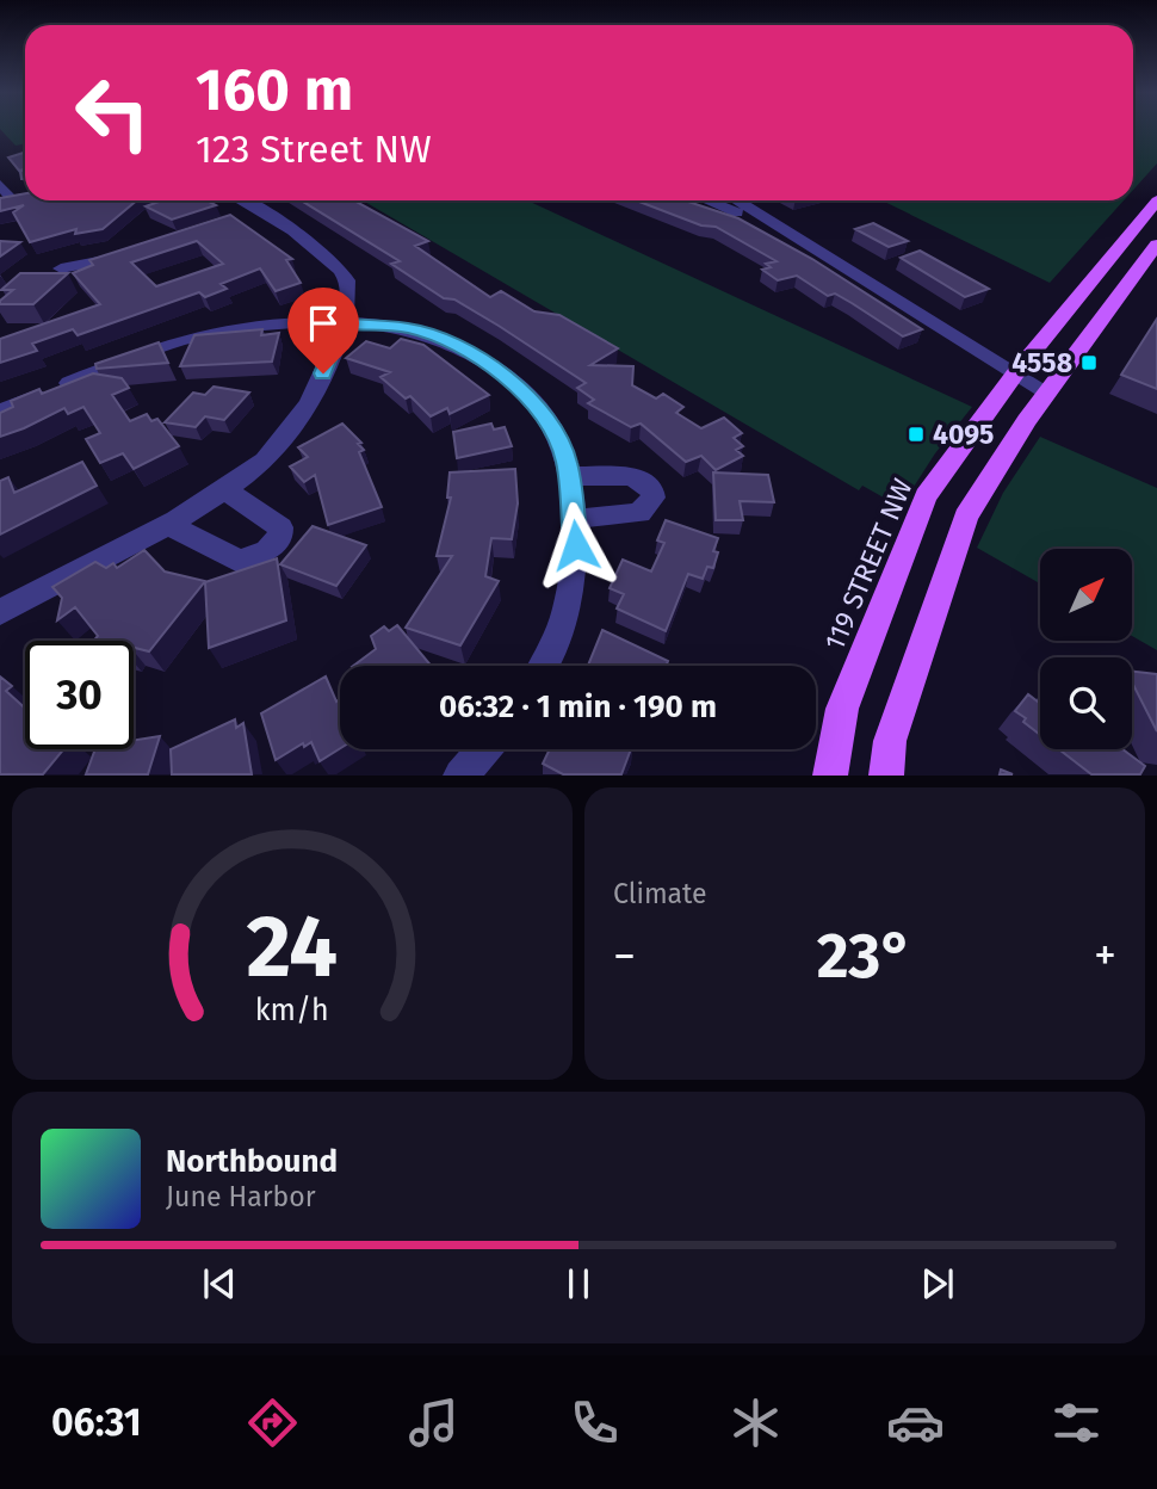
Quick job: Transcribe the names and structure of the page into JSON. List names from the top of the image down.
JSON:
{
  "streets": {
    "main road": ["119 STREET NW"]
  },
  "places": {
    "transit": ["4558", "4095"]
  },
  "north": "top right",
  "page": {
    "turn": ["160 m", "123 Street NW"],
    "limit": "30",
    "trip": "06:32 · 1 min · 190 m",
    "tile": "Climate",
    "heat": ["−", "23°", "+"],
    "song": ["Northbound", "June Harbor"],
    "tabs": "06:31",
    "gauge": ["24", "km/h"]
  }
}
